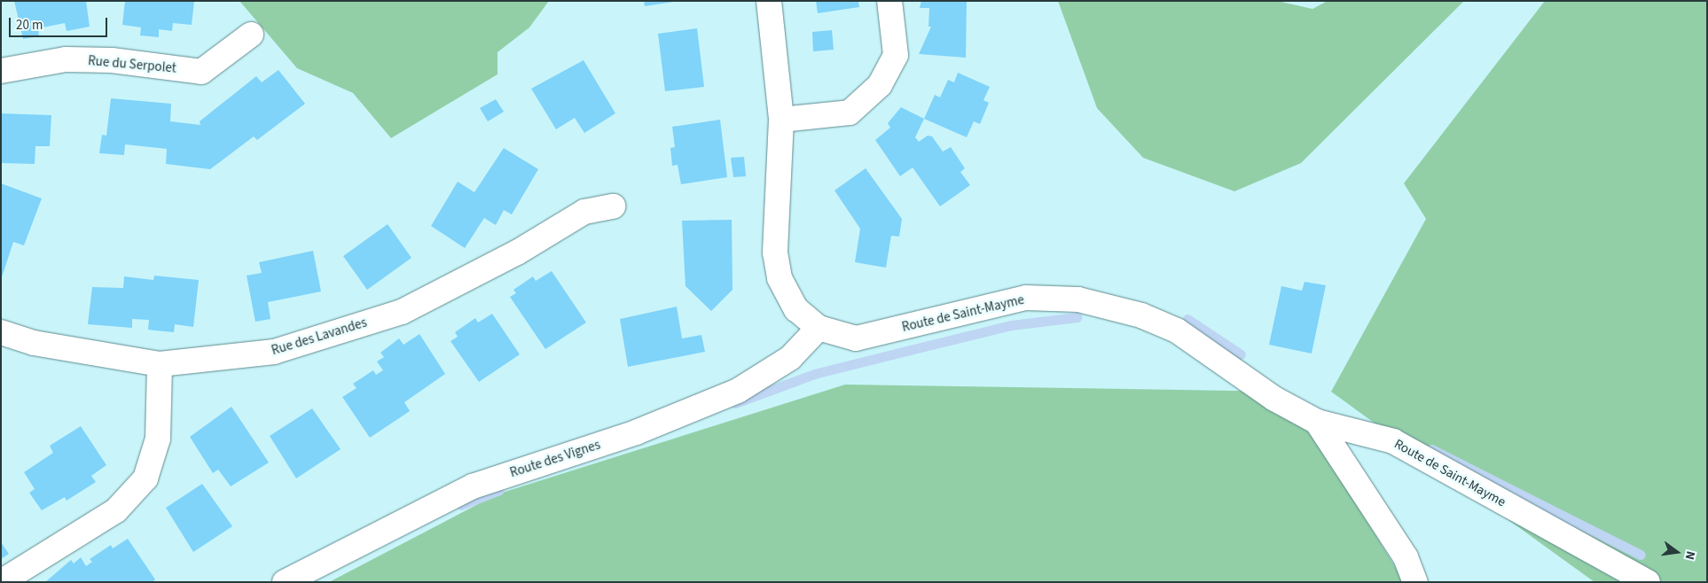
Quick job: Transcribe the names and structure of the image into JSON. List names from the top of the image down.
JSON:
{
  "streets": {
    "street": [
      "Rue du Serpolet",
      "Route de Saint-Mayme",
      "Rue des Lavandes",
      "Route des Vignes"
    ]
  },
  "crossings": [
    ["Route de Saint-Mayme", "Route des Vignes"]
  ],
  "scale_bar": "20 m",
  "north": "right"
}
